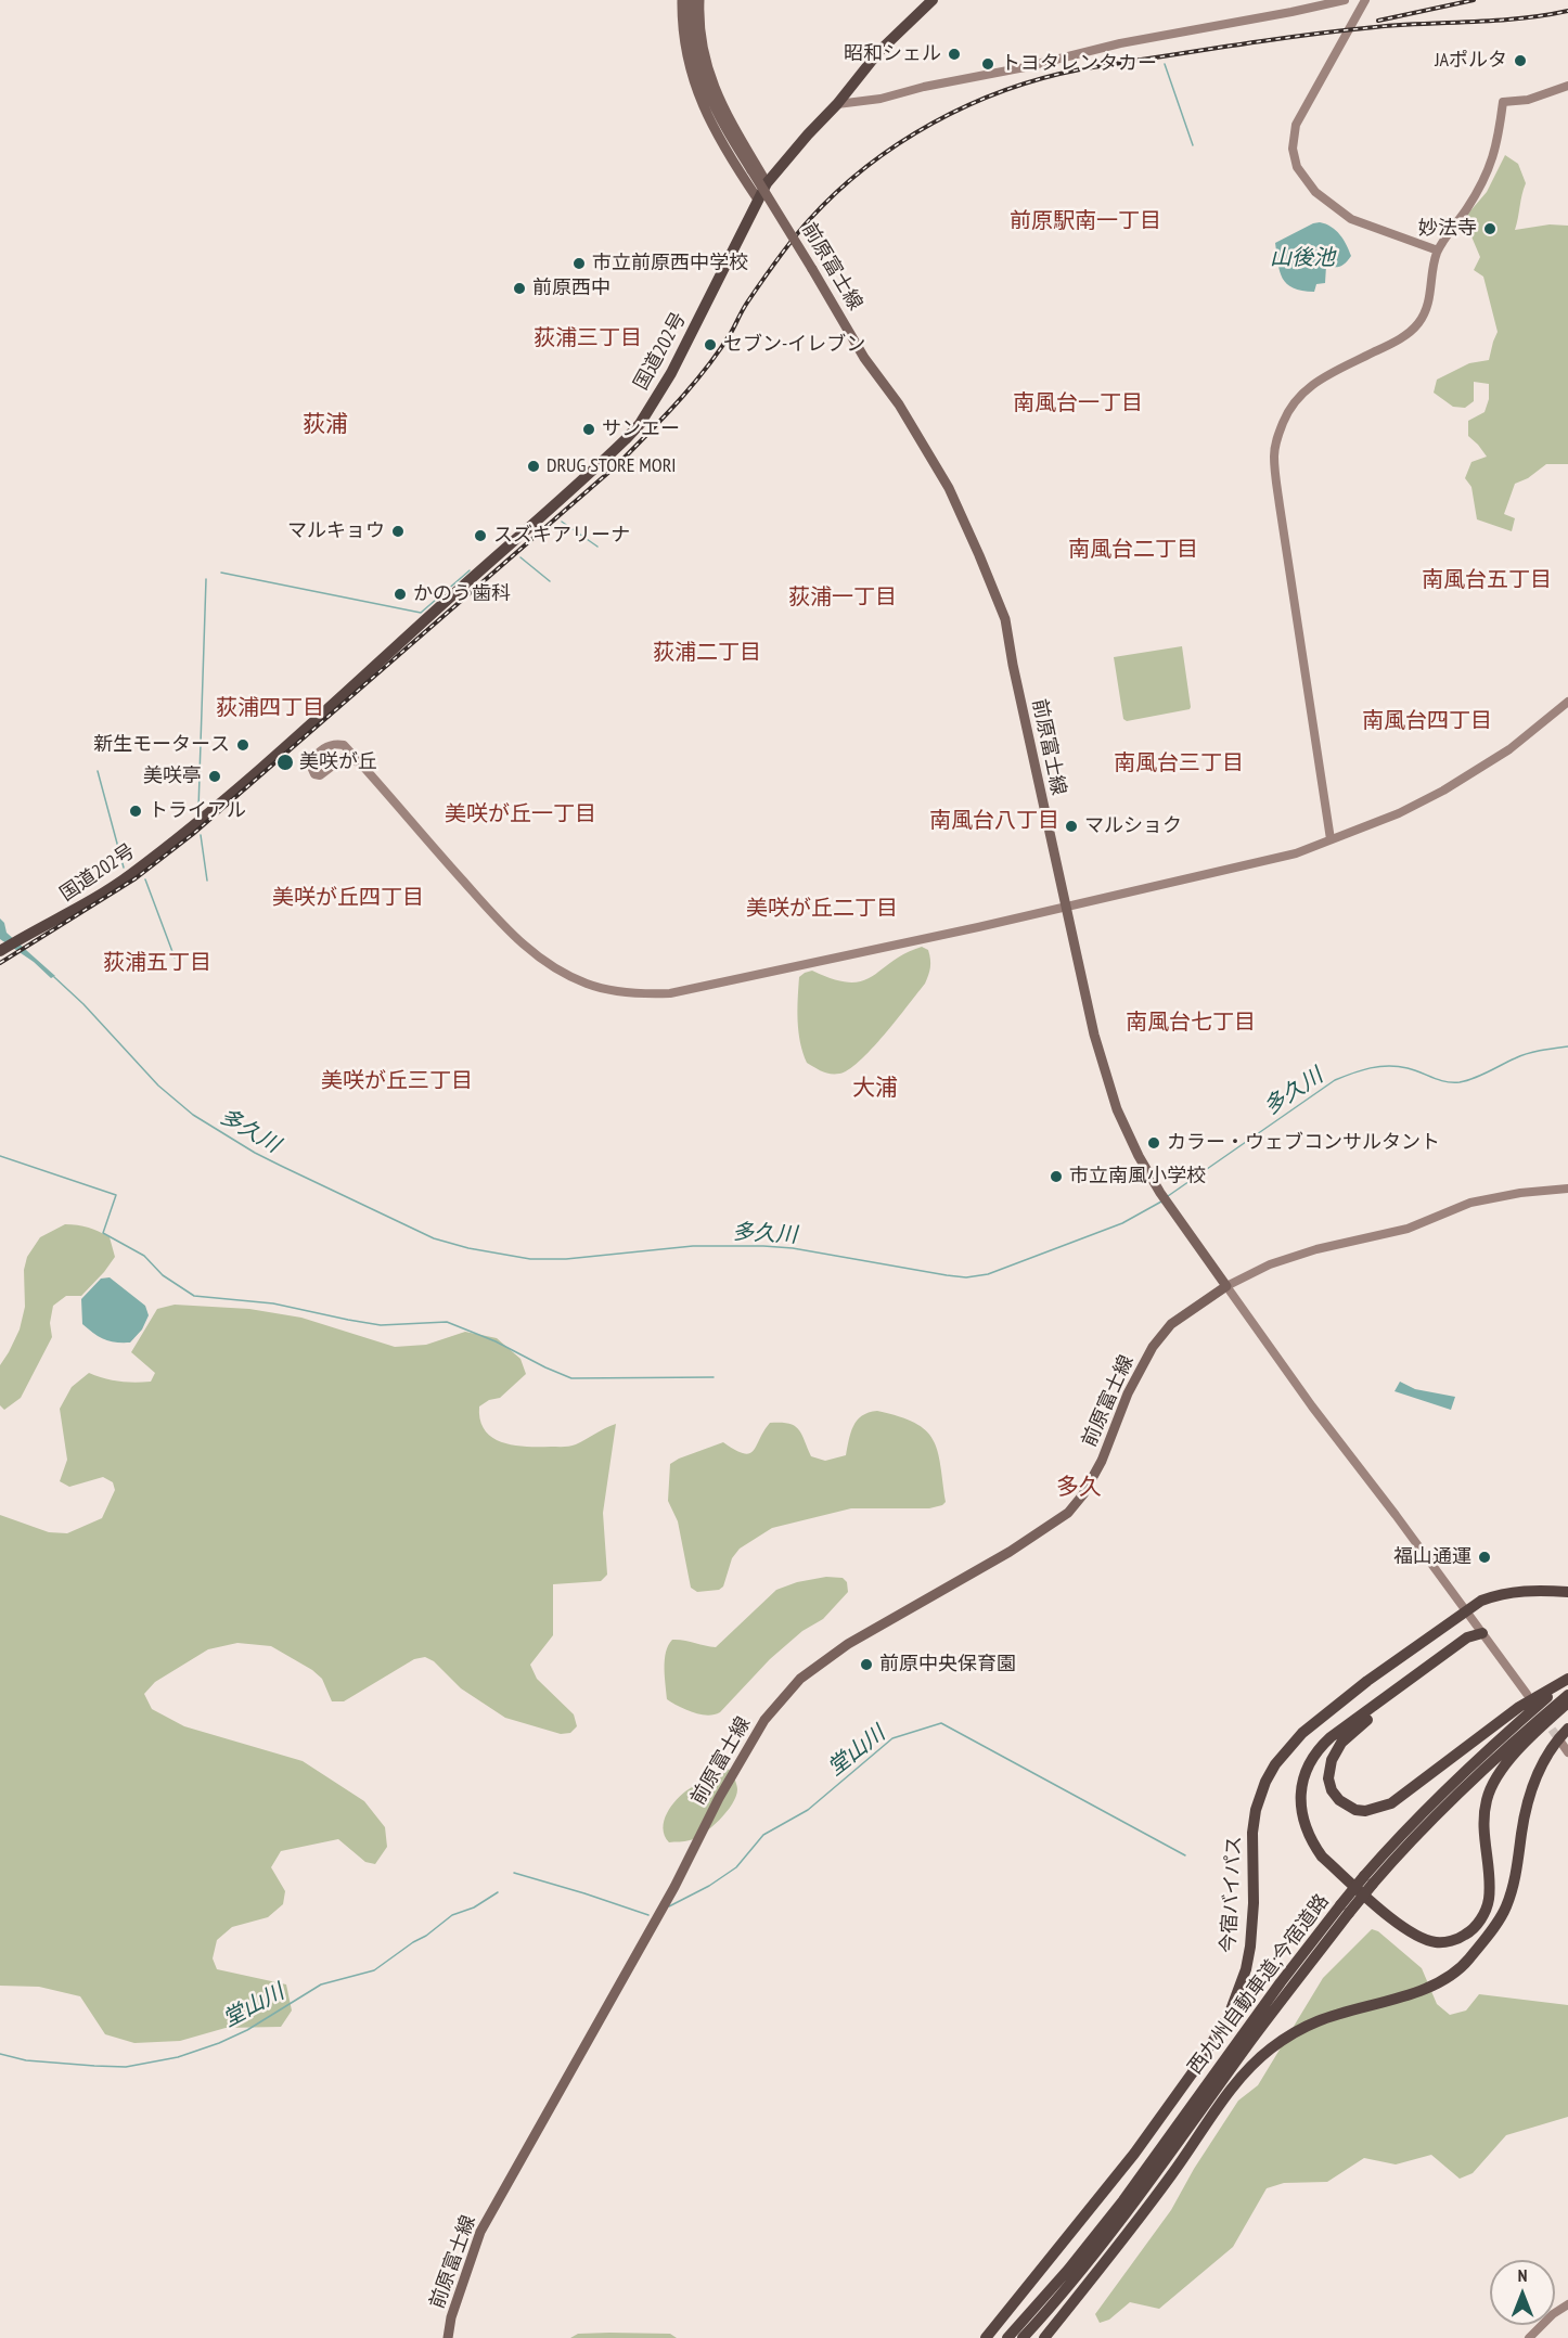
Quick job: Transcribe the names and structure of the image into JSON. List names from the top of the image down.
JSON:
{
  "streets": {
    "highway": ["国道202号", "今宿バイパス", "西九州自動車道;今宿道路"],
    "main road": ["前原富士線"]
  },
  "districts": [
    "前原駅南一丁目",
    "荻浦三丁目",
    "南風台一丁目",
    "荻浦",
    "南風台二丁目",
    "南風台五丁目",
    "荻浦一丁目",
    "荻浦二丁目",
    "荻浦四丁目",
    "南風台四丁目",
    "南風台三丁目",
    "美咲が丘一丁目",
    "南風台八丁目",
    "美咲が丘四丁目",
    "美咲が丘二丁目",
    "荻浦五丁目",
    "南風台七丁目",
    "美咲が丘三丁目",
    "大浦",
    "多久"
  ],
  "water": ["山後池", "多久川", "堂山川"],
  "places": [
    "昭和シェル",
    "JAポルタ",
    "トヨタレンタカー",
    "妙法寺",
    "市立前原西中学校",
    "前原西中",
    "セブン-イレブン",
    "サンエー",
    "DRUG STORE MORI",
    "マルキョウ",
    "スズキアリーナ",
    "かのう歯科",
    "新生モータース",
    "美咲が丘",
    "美咲亭",
    "トライアル",
    "マルショク",
    "カラー・ウェブコンサルタント",
    "市立南風小学校",
    "福山通運",
    "前原中央保育園"
  ],
  "north": "top"
}
